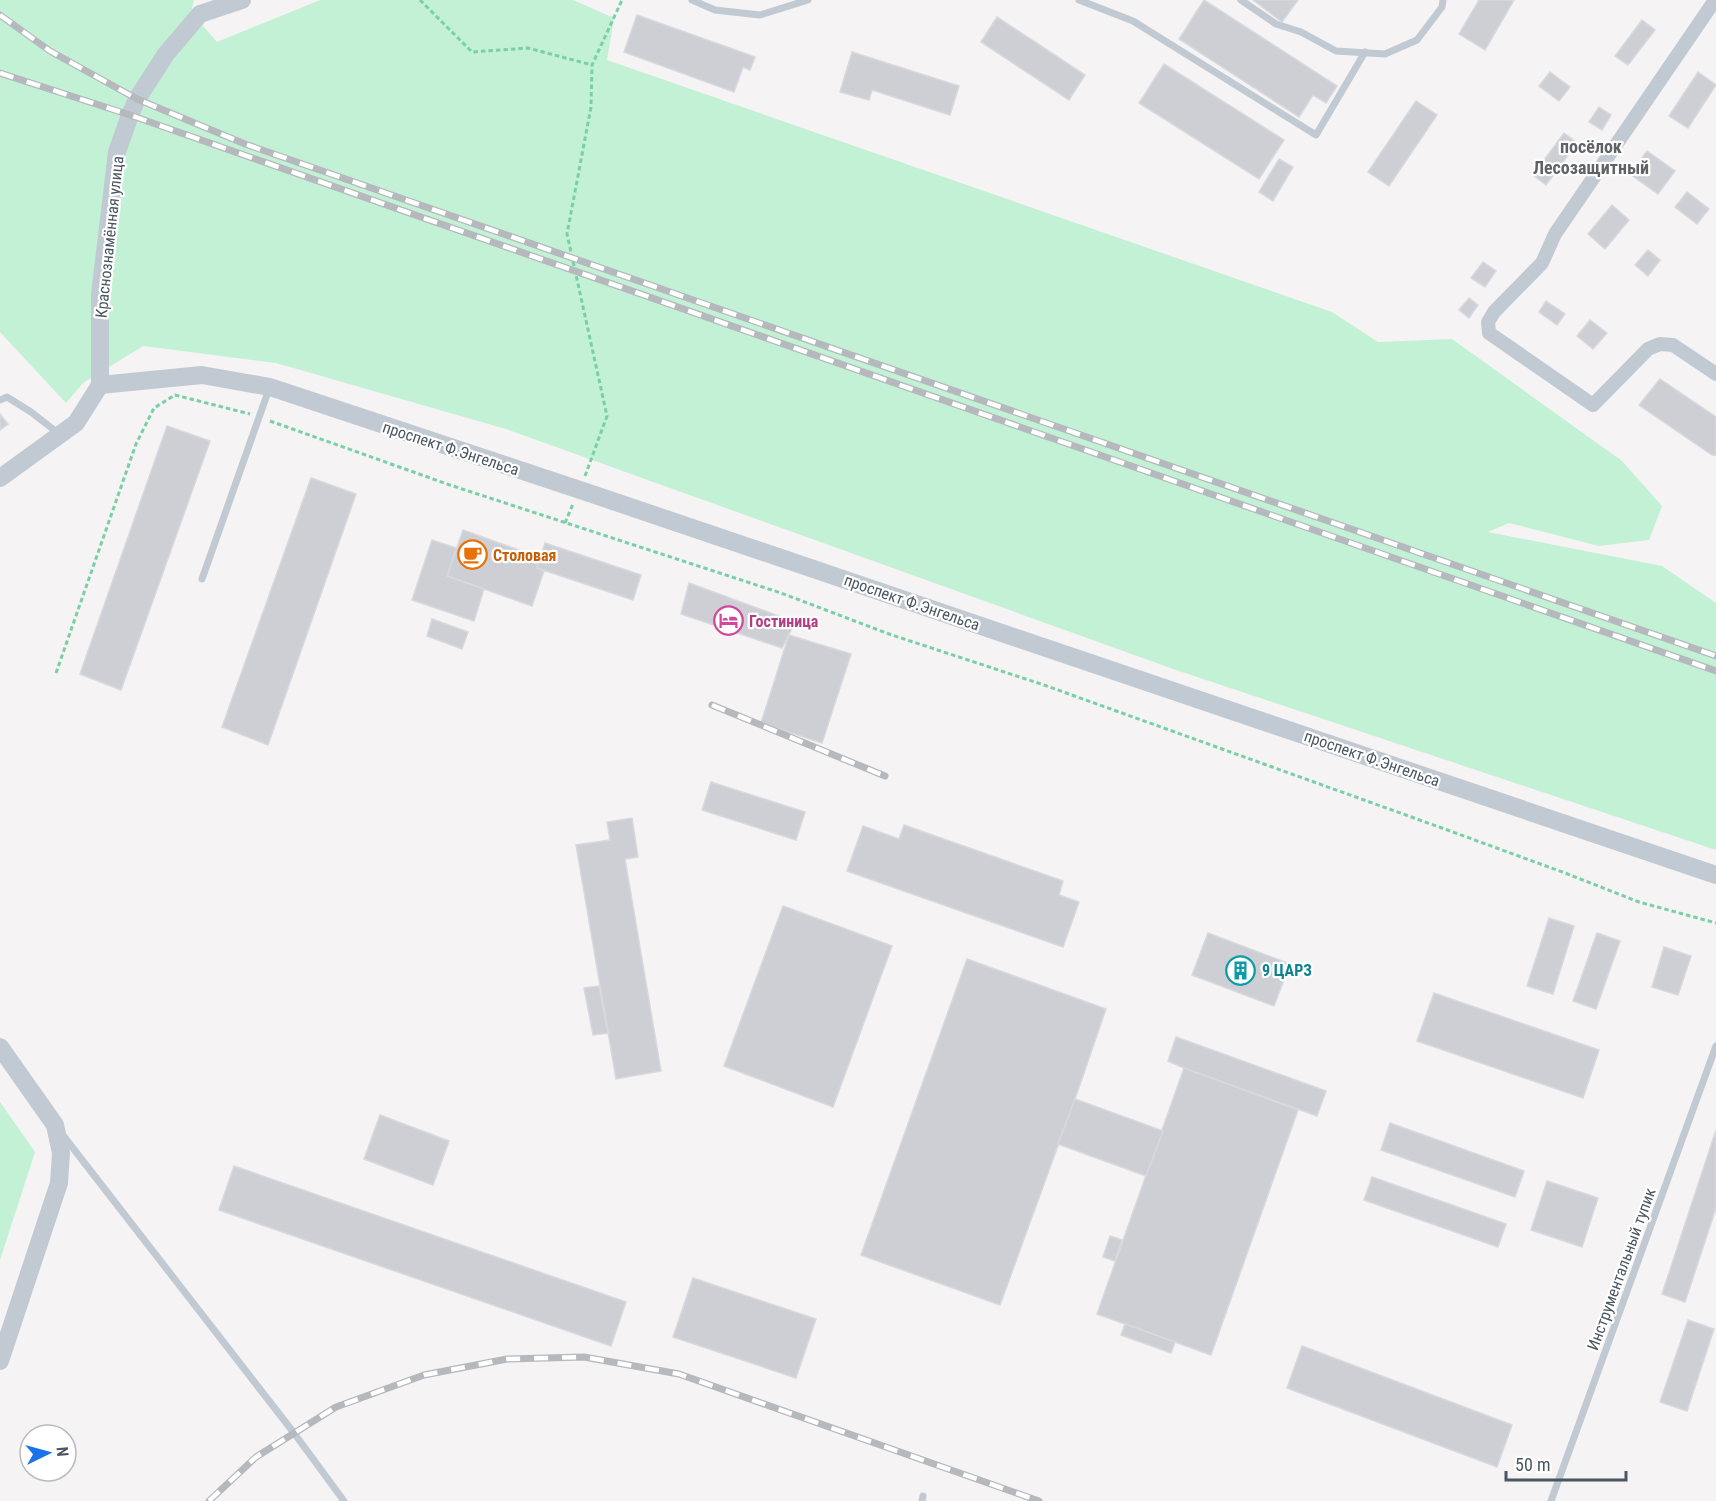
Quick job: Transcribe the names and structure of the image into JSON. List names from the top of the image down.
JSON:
{
  "streets": {
    "street": ["Краснознамённая улица", "проспект Ф.Энгельса"],
    "lane": ["Инструментальный тупик"]
  },
  "crossings": [
    ["Краснознамённая улица", "проспект Ф.Энгельса"]
  ],
  "districts": ["посёлок Лесозащитный"],
  "places": {
    "cafe": ["Столовая"],
    "hotel": ["Гостиница"],
    "building": ["9 ЦАРЗ"]
  },
  "scale_bar": "50 m",
  "north": "right"
}
